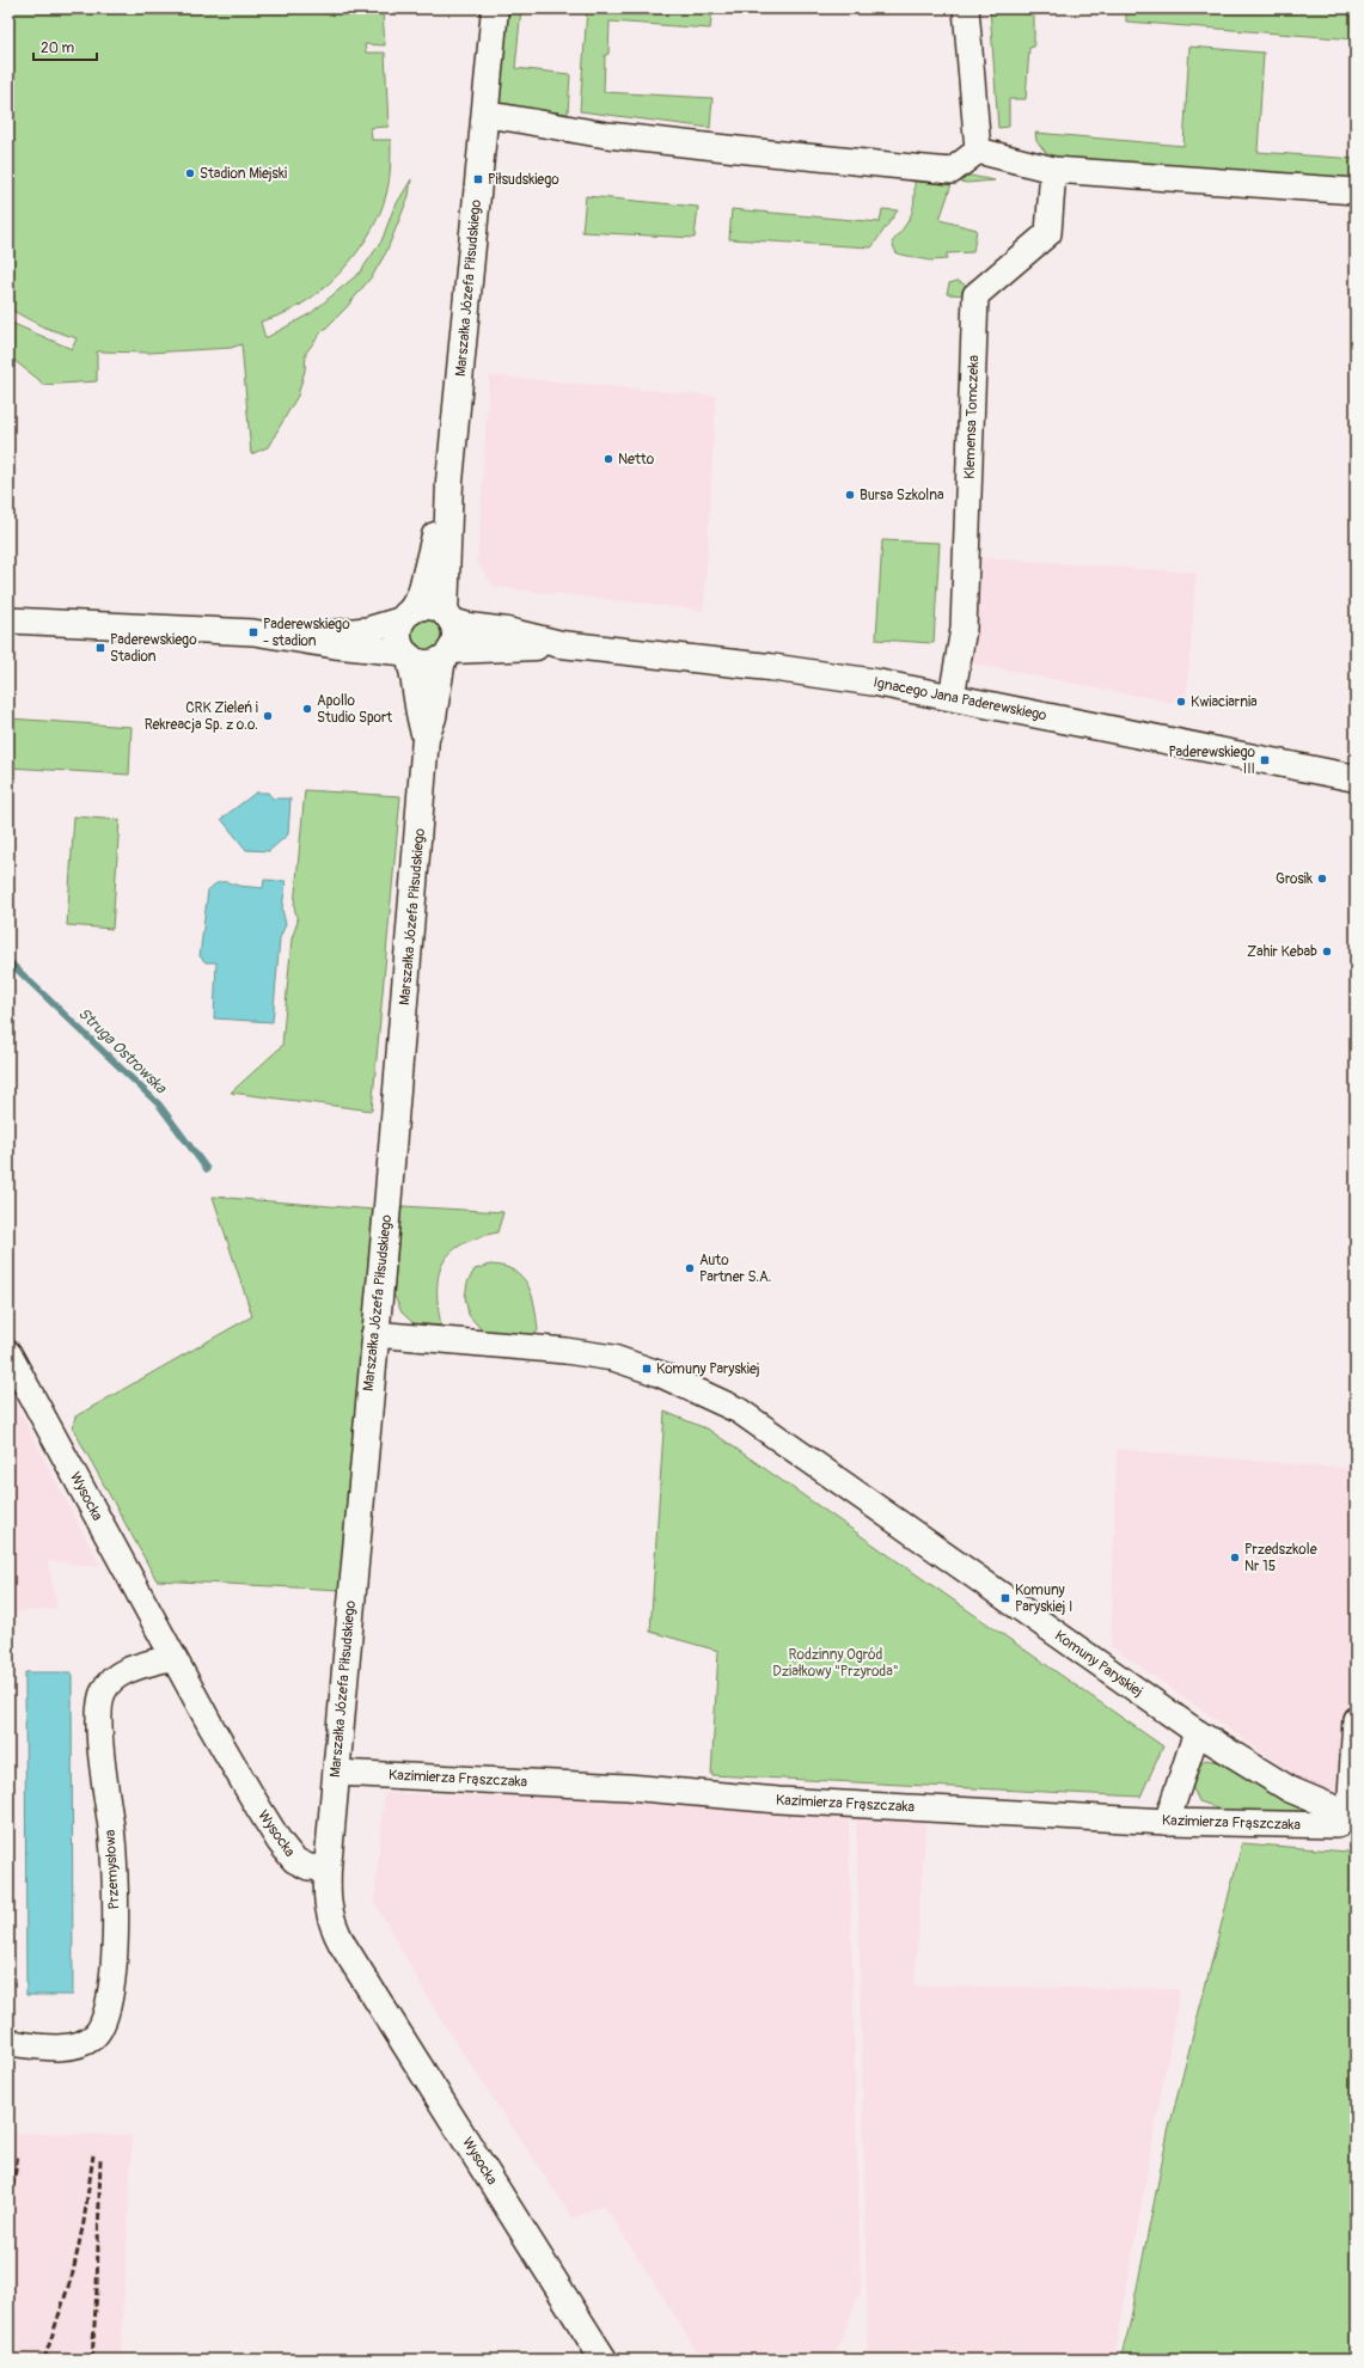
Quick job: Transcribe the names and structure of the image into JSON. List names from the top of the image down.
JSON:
{
  "streets": {
    "street": [
      "Marszałka Józefa Piłsudskiego",
      "Klemensa Tomczeka",
      "Ignacego Jana Paderewskiego",
      "Wysocka",
      "Komuny Paryskiej",
      "Kazimierza Frąszczaka",
      "Przemysłowa"
    ]
  },
  "crossings": [
    ["Marszałka Józefa Piłsudskiego", "Wysocka"],
    ["Marszałka Józefa Piłsudskiego", "Komuny Paryskiej"],
    ["Marszałka Józefa Piłsudskiego", "Kazimierza Frąszczaka"],
    ["Klemensa Tomczeka", "Ignacego Jana Paderewskiego"],
    ["Wysocka", "Przemysłowa"],
    ["Komuny Paryskiej", "Kazimierza Frąszczaka"]
  ],
  "water": ["Struga Ostrowska"],
  "parks": ["Rodzinny Ogród Działkowy \"Przyroda\""],
  "places": {
    "other": [
      "Stadion Miejski",
      "Netto",
      "Bursa Szkolna",
      "Kwiaciarnia",
      "Apollo Studio Sport",
      "CRK Zieleń i Rekreacja Sp. z o.o.",
      "Grosik",
      "Zahir Kebab",
      "Auto Partner S.A.",
      "Przedszkole Nr 15"
    ],
    "transit": [
      "Piłsudskiego",
      "Paderewskiego - stadion",
      "Paderewskiego Stadion",
      "Paderewskiego III",
      "Komuny Paryskiej",
      "Komuny Paryskiej I"
    ]
  },
  "scale_bar": "20 m"
}
